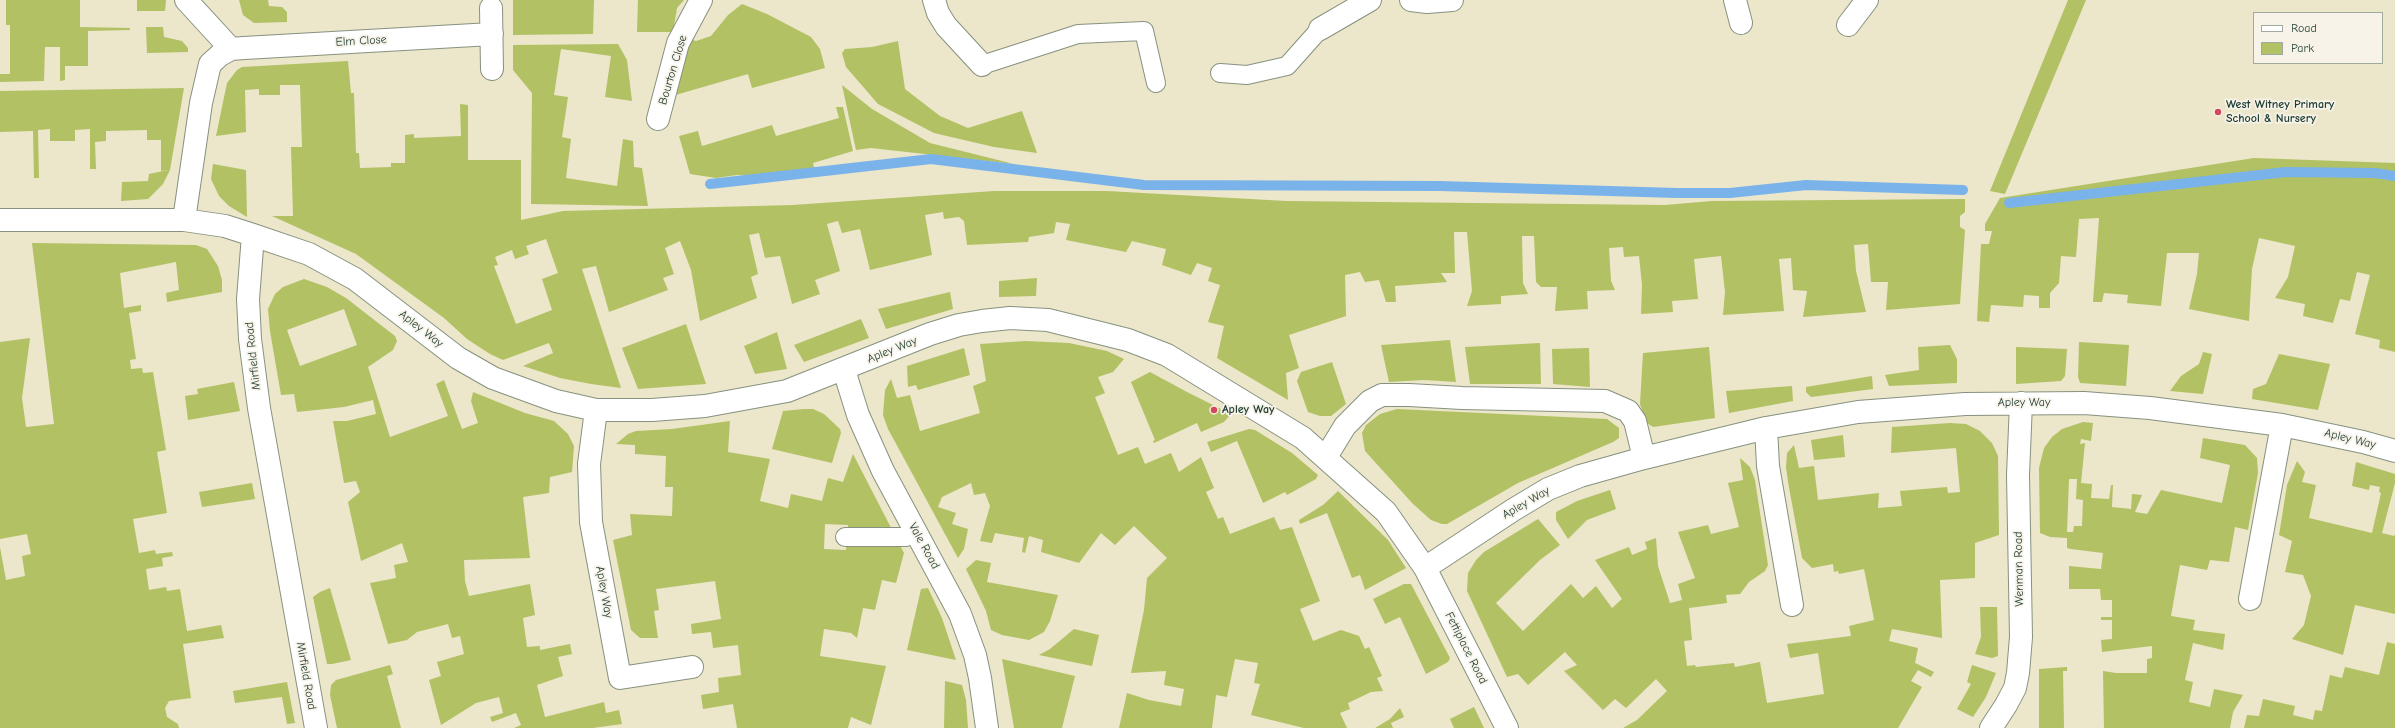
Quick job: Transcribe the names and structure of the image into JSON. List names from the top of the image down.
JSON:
{
  "streets": {
    "street": [
      "Elm Close",
      "Bourton Close",
      "Apley Way",
      "Mirfield Road",
      "Vale Road",
      "Wenman Road",
      "Fettiplace Road"
    ]
  },
  "crossings": [
    ["Apley Way", "Mirfield Road"],
    ["Apley Way", "Vale Road"],
    ["Apley Way", "Wenman Road"],
    ["Apley Way", "Fettiplace Road"]
  ],
  "places": ["West Witney Primary School & Nursery", "Apley Way"],
  "legend": ["Road", "Park"]
}
